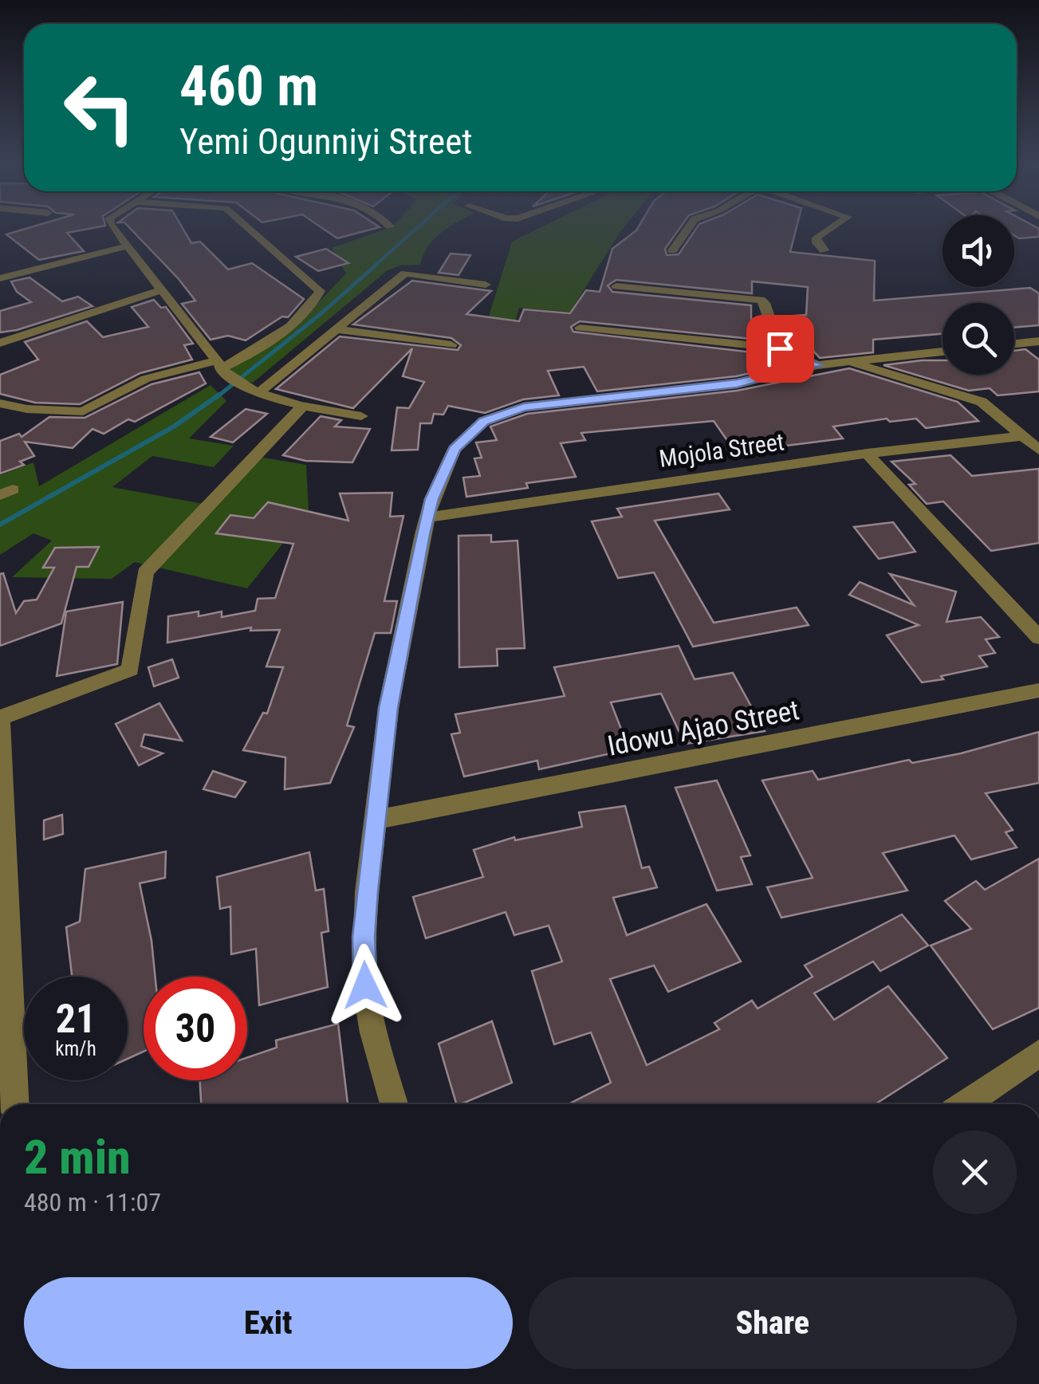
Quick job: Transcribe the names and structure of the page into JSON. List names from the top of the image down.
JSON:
{
  "streets": {
    "street": ["Mojola Street", "Idowu Ajao Street"]
  },
  "page": {
    "turn": ["460 m", "Yemi Ogunniyi Street"],
    "speed": "21 km/h",
    "limit": "30",
    "heading": ["2 min", "480 m · 11:07"],
    "buttons": ["Exit", "Share"]
  }
}
